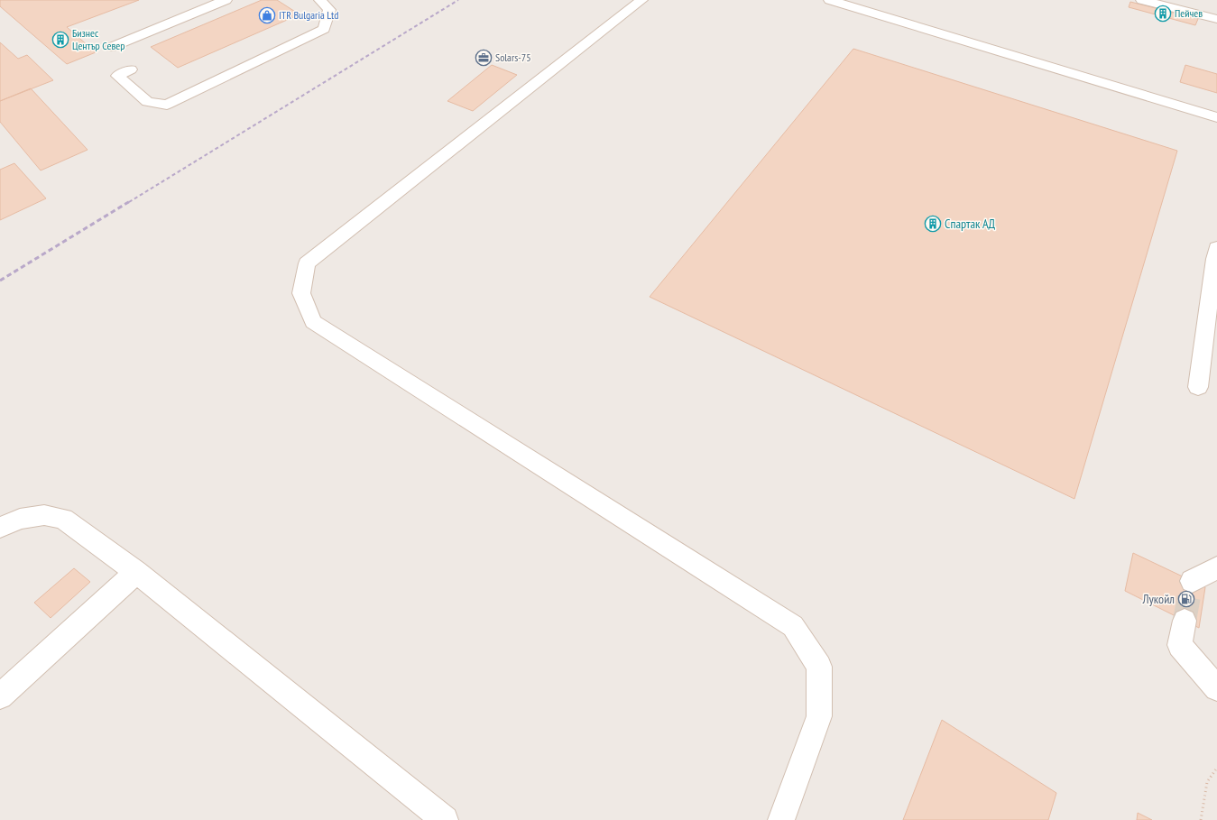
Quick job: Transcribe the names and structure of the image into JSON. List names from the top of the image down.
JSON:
{
  "places": {
    "building": ["Пейчев", "Бизнес Център Север", "Спартак АД"],
    "shop": ["ITR Bulgaria Ltd"],
    "office": ["Solars-75"],
    "fuel station": ["Лукойл"]
  }
}
